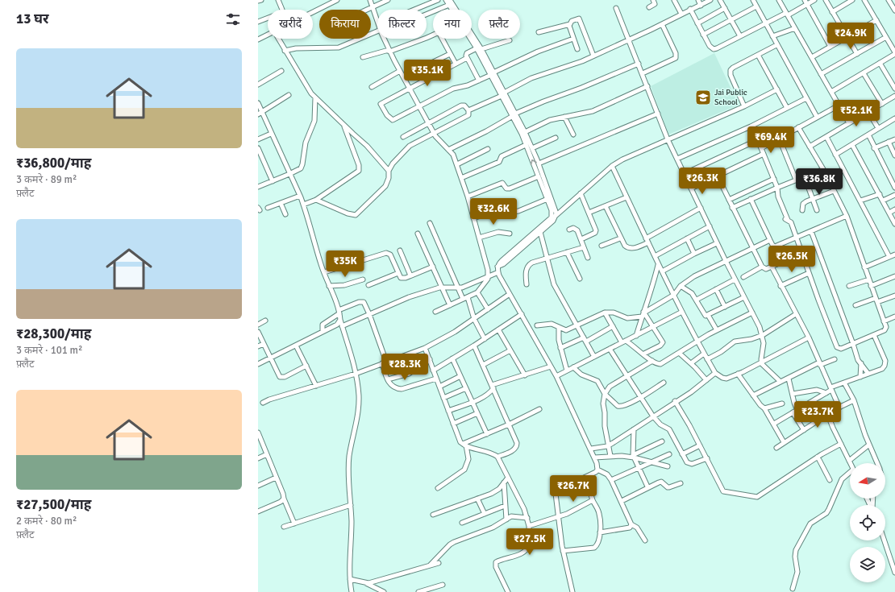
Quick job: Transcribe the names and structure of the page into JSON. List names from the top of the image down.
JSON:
{
  "places": {
    "school or university": ["Jai Public School"]
  },
  "north": "left",
  "page": {
    "heading": "13 घर",
    "chip": [
      "खरीदें",
      "किराया",
      "फ़िल्टर",
      "नया",
      "फ़्लैट"
    ],
    "price": [
      "₹24.9K",
      "₹35.1K",
      "₹52.1K",
      "₹69.4K",
      "₹26.3K",
      "₹36.8K",
      "₹32.6K",
      "₹26.5K",
      "₹35K",
      "₹28.3K",
      "₹23.7K",
      "₹26.7K",
      "₹27.5K"
    ],
    "list": [
      {
        "name": "₹36,800/माह",
        "note": "3 कमरे · 89 m² · फ़्लैट"
      },
      {
        "name": "₹28,300/माह",
        "note": "3 कमरे · 101 m² · फ़्लैट"
      },
      {
        "name": "₹27,500/माह",
        "note": "2 कमरे · 80 m² · फ़्लैट"
      }
    ]
  }
}
